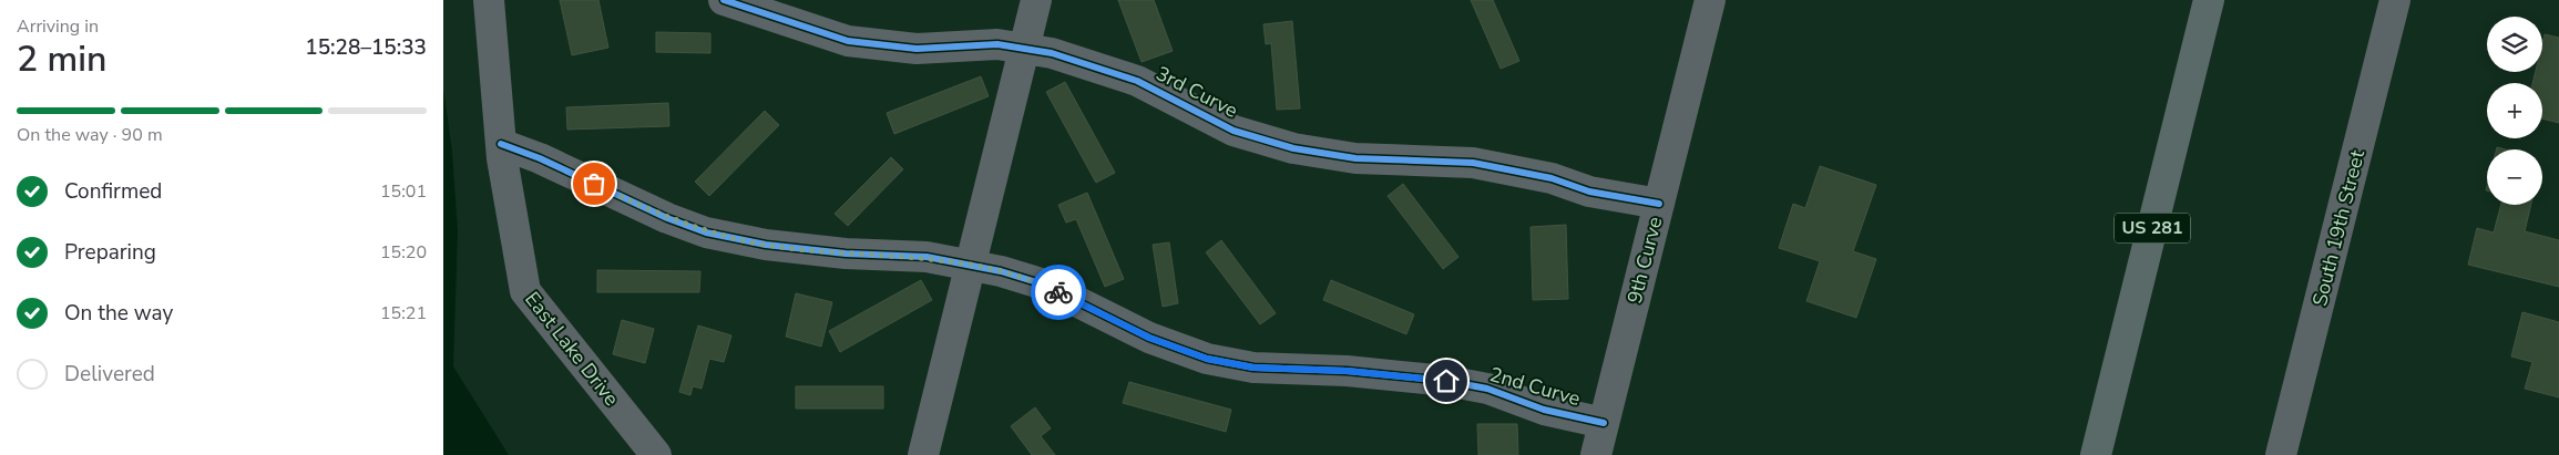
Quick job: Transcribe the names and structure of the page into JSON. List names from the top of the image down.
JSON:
{
  "streets": {
    "highway": ["US 281"],
    "street": [
      "3rd Curve",
      "South 19th Street",
      "9th Curve",
      "East Lake Drive",
      "2nd Curve"
    ]
  },
  "crossings": [
    ["3rd Curve", "9th Curve"],
    ["9th Curve", "2nd Curve"],
    ["East Lake Drive", "2nd Curve"]
  ],
  "page": {
    "heading": ["2 min", "Arriving in", "15:28–15:33"],
    "map_buttons": ["+", "−"],
    "bar": "On the way · 90 m",
    "list": [
      ["Confirmed", "15:01"],
      ["Preparing", "15:20"],
      ["On the way", "15:21"],
      "Delivered"
    ]
  }
}
